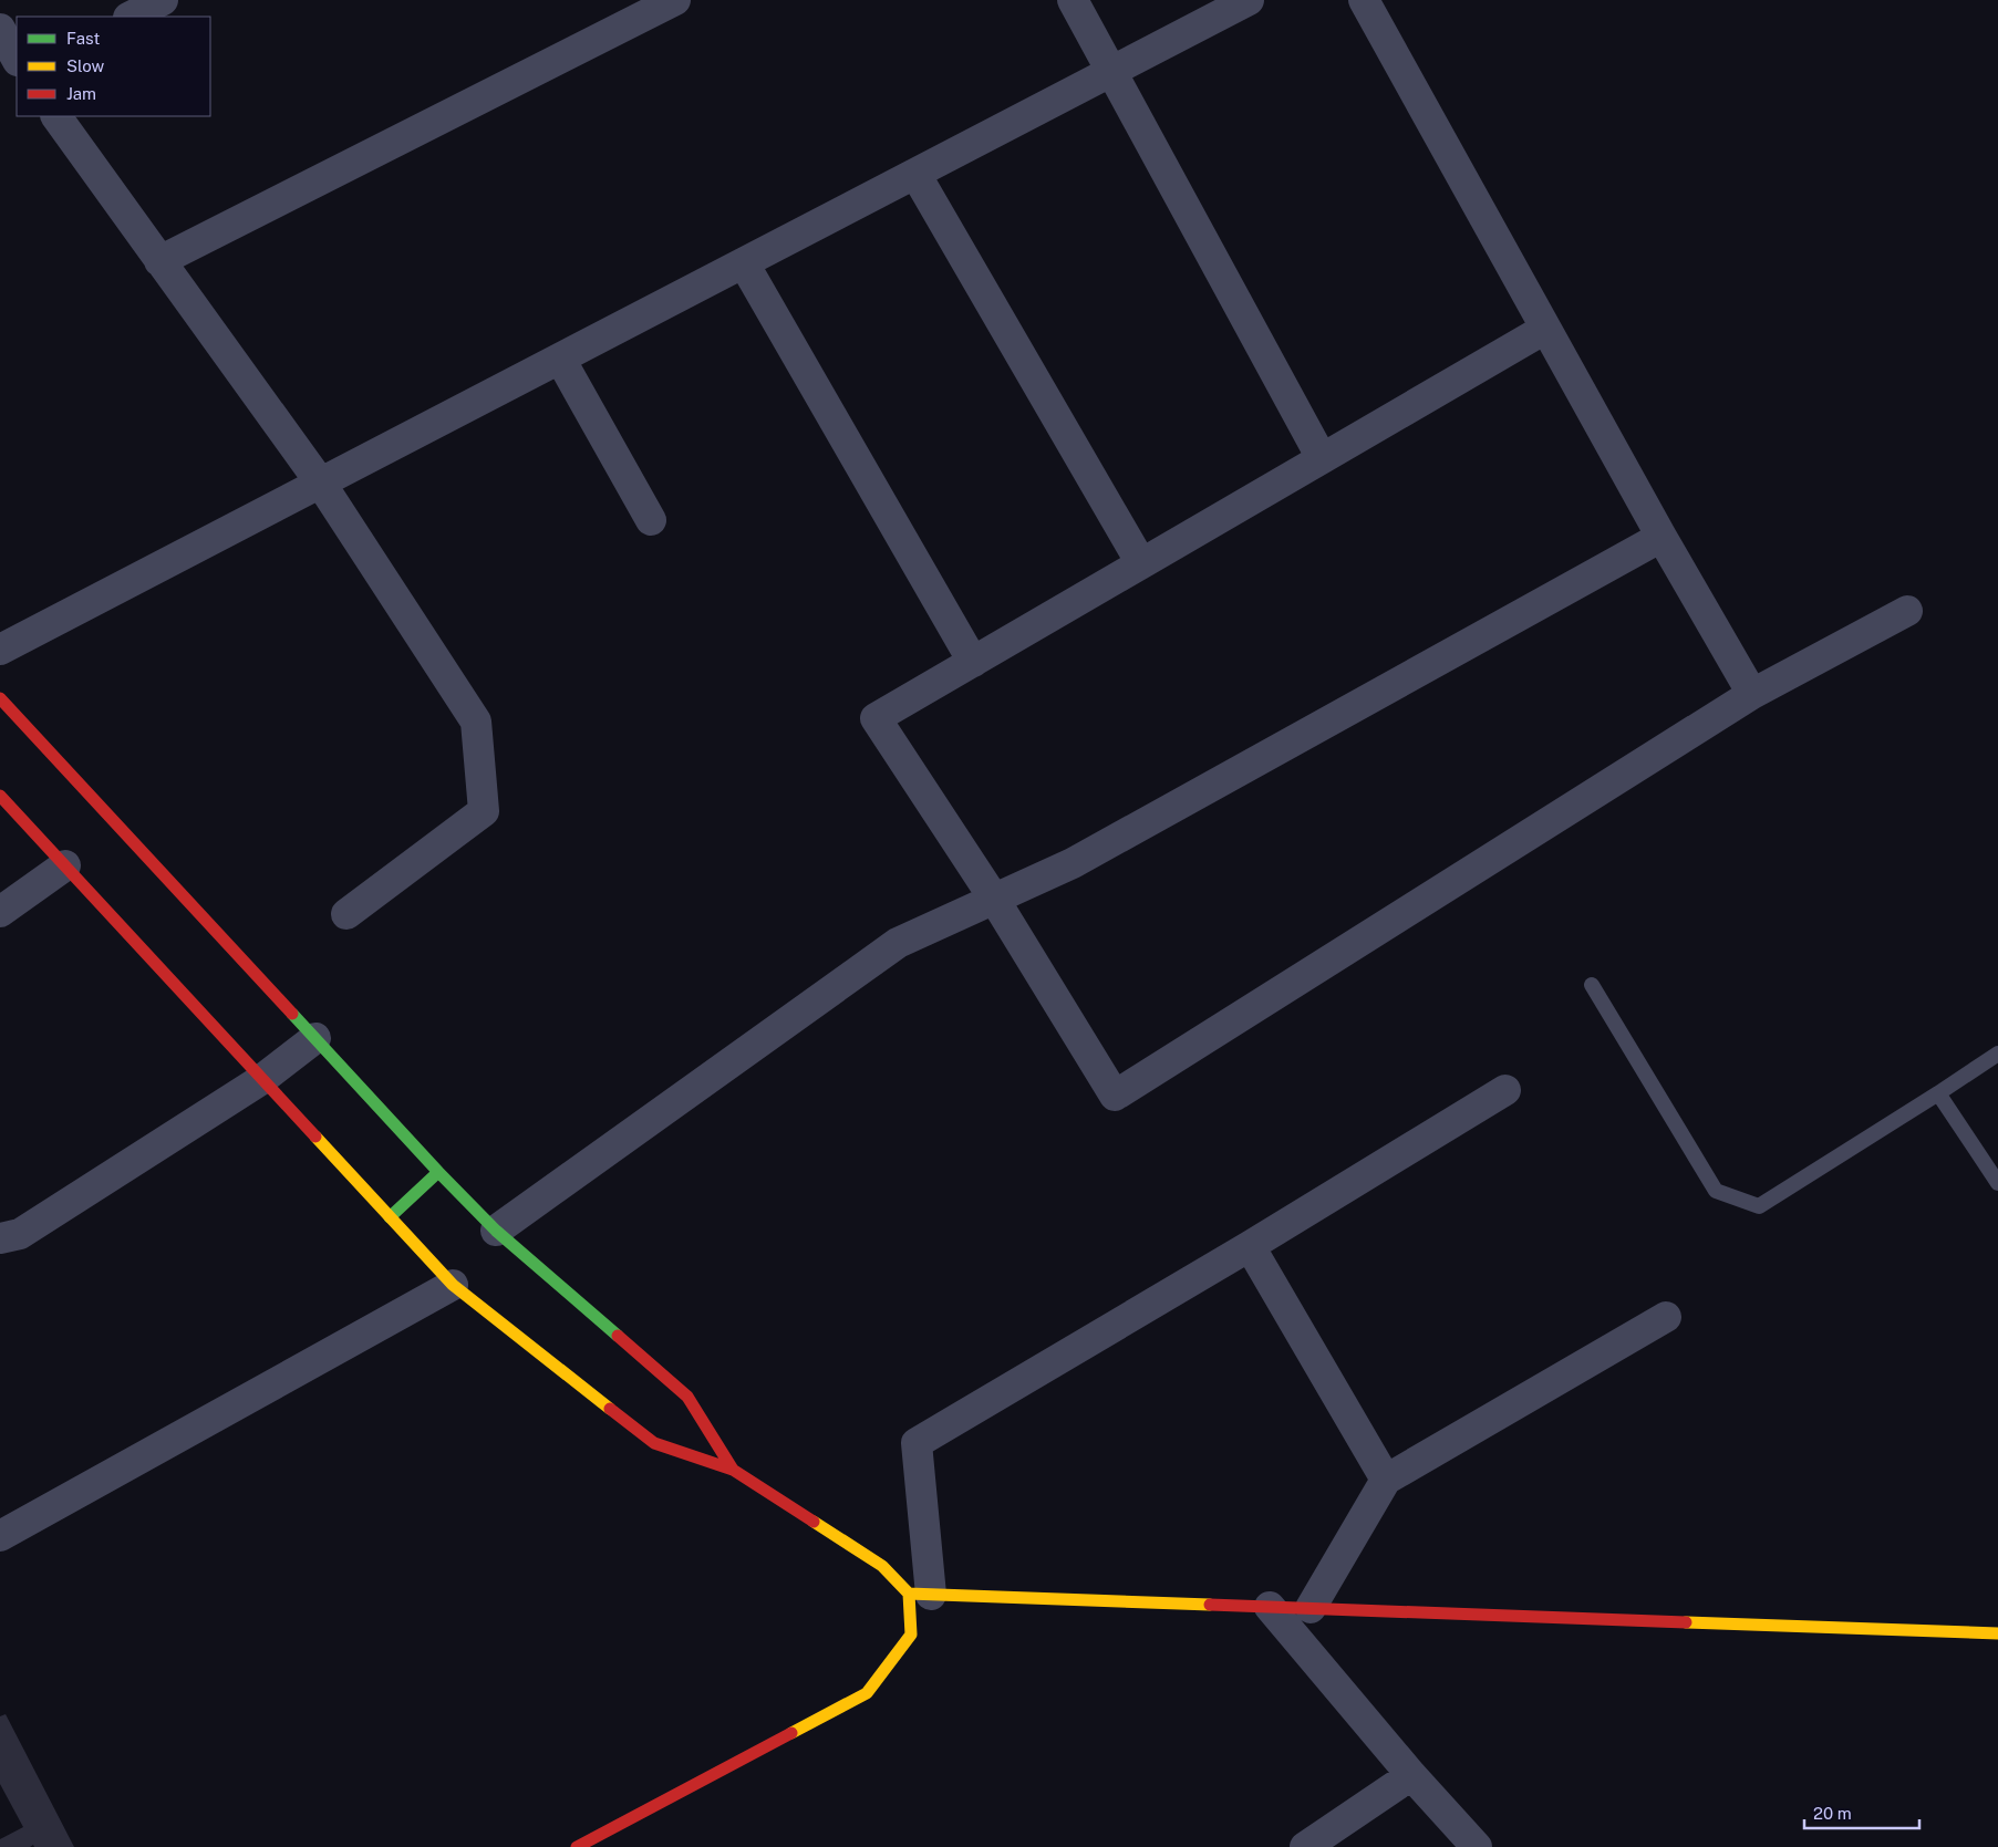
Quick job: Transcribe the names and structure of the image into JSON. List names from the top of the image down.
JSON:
{
  "legend": ["Fast", "Slow", "Jam"],
  "scale_bar": "20 m"
}
